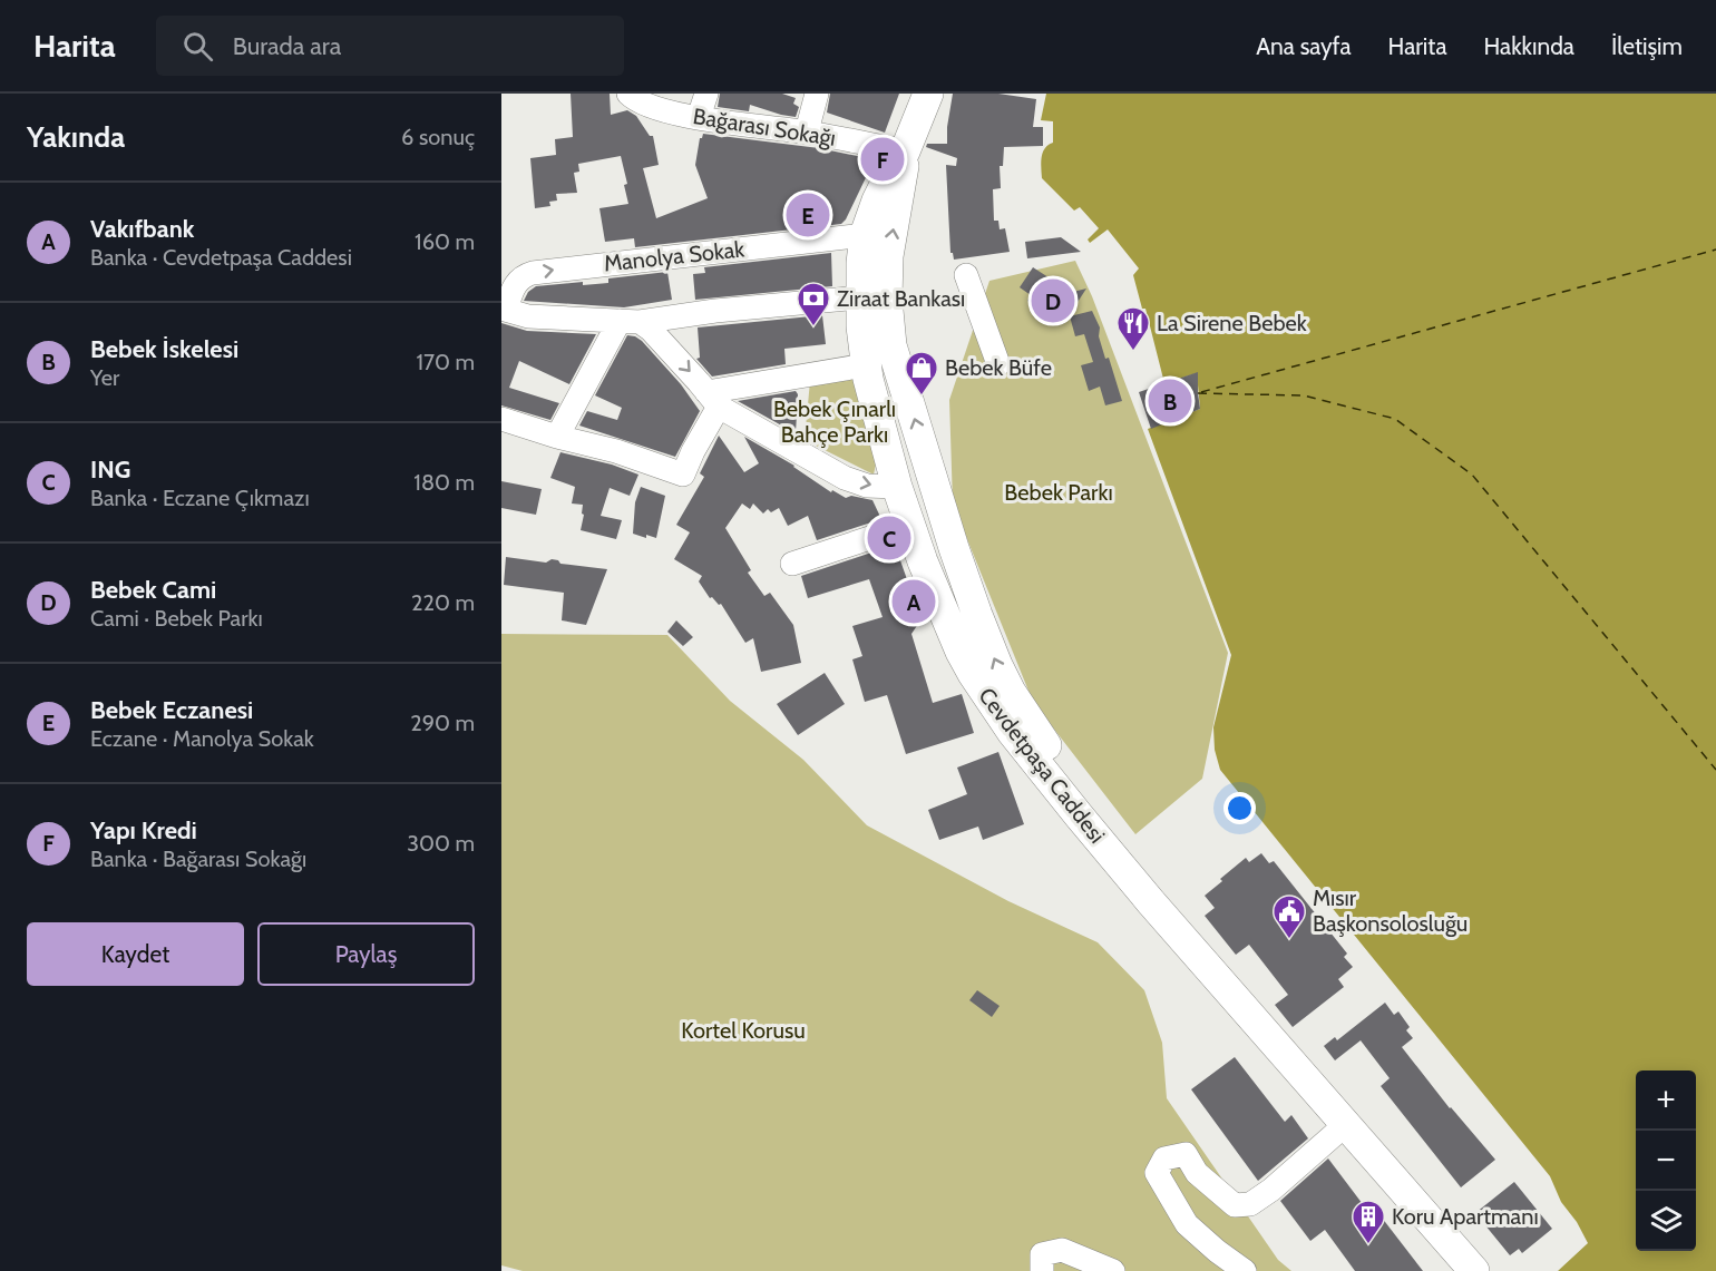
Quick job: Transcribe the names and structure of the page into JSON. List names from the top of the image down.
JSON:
{
  "streets": {
    "main road": ["Cevdetpaşa Caddesi"],
    "street": ["Bağarası Sokağı", "Manolya Sokak"]
  },
  "crossings": [
    ["Bağarası Sokağı", "Cevdetpaşa Caddesi"],
    ["Manolya Sokak", "Cevdetpaşa Caddesi"]
  ],
  "parks": ["Bebek Çınarlı Bahçe Parkı", "Bebek Parkı", "Kortel Korusu"],
  "places": {
    "bank": ["Ziraat Bankası"],
    "restaurant": ["La Sirene Bebek"],
    "shop": ["Bebek Büfe"],
    "public building": ["Mısır Başkonsolosluğu"],
    "building": ["Koru Apartmanı"]
  },
  "page": {
    "header": "Harita",
    "search": "Burada ara",
    "nav": [
      "Ana sayfa",
      "Harita",
      "Hakkında",
      "İletişim"
    ],
    "heading": ["Yakında", "6 sonuç"],
    "pins": [
      "F",
      "E",
      "D",
      "B",
      "C",
      "A"
    ],
    "list": [
      {
        "mark": "A",
        "name": "Vakıfbank",
        "note": "Banka · Cevdetpaşa Caddesi",
        "value": "160 m"
      },
      {
        "mark": "B",
        "name": "Bebek İskelesi",
        "note": "Yer",
        "value": "170 m"
      },
      {
        "mark": "C",
        "name": "ING",
        "note": "Banka · Eczane Çıkmazı",
        "value": "180 m"
      },
      {
        "mark": "D",
        "name": "Bebek Cami",
        "note": "Cami · Bebek Parkı",
        "value": "220 m"
      },
      {
        "mark": "E",
        "name": "Bebek Eczanesi",
        "note": "Eczane · Manolya Sokak",
        "value": "290 m"
      },
      {
        "mark": "F",
        "name": "Yapı Kredi",
        "note": "Banka · Bağarası Sokağı",
        "value": "300 m"
      }
    ],
    "buttons": ["Kaydet", "Paylaş"],
    "map_buttons": ["+", "−"]
  }
}
